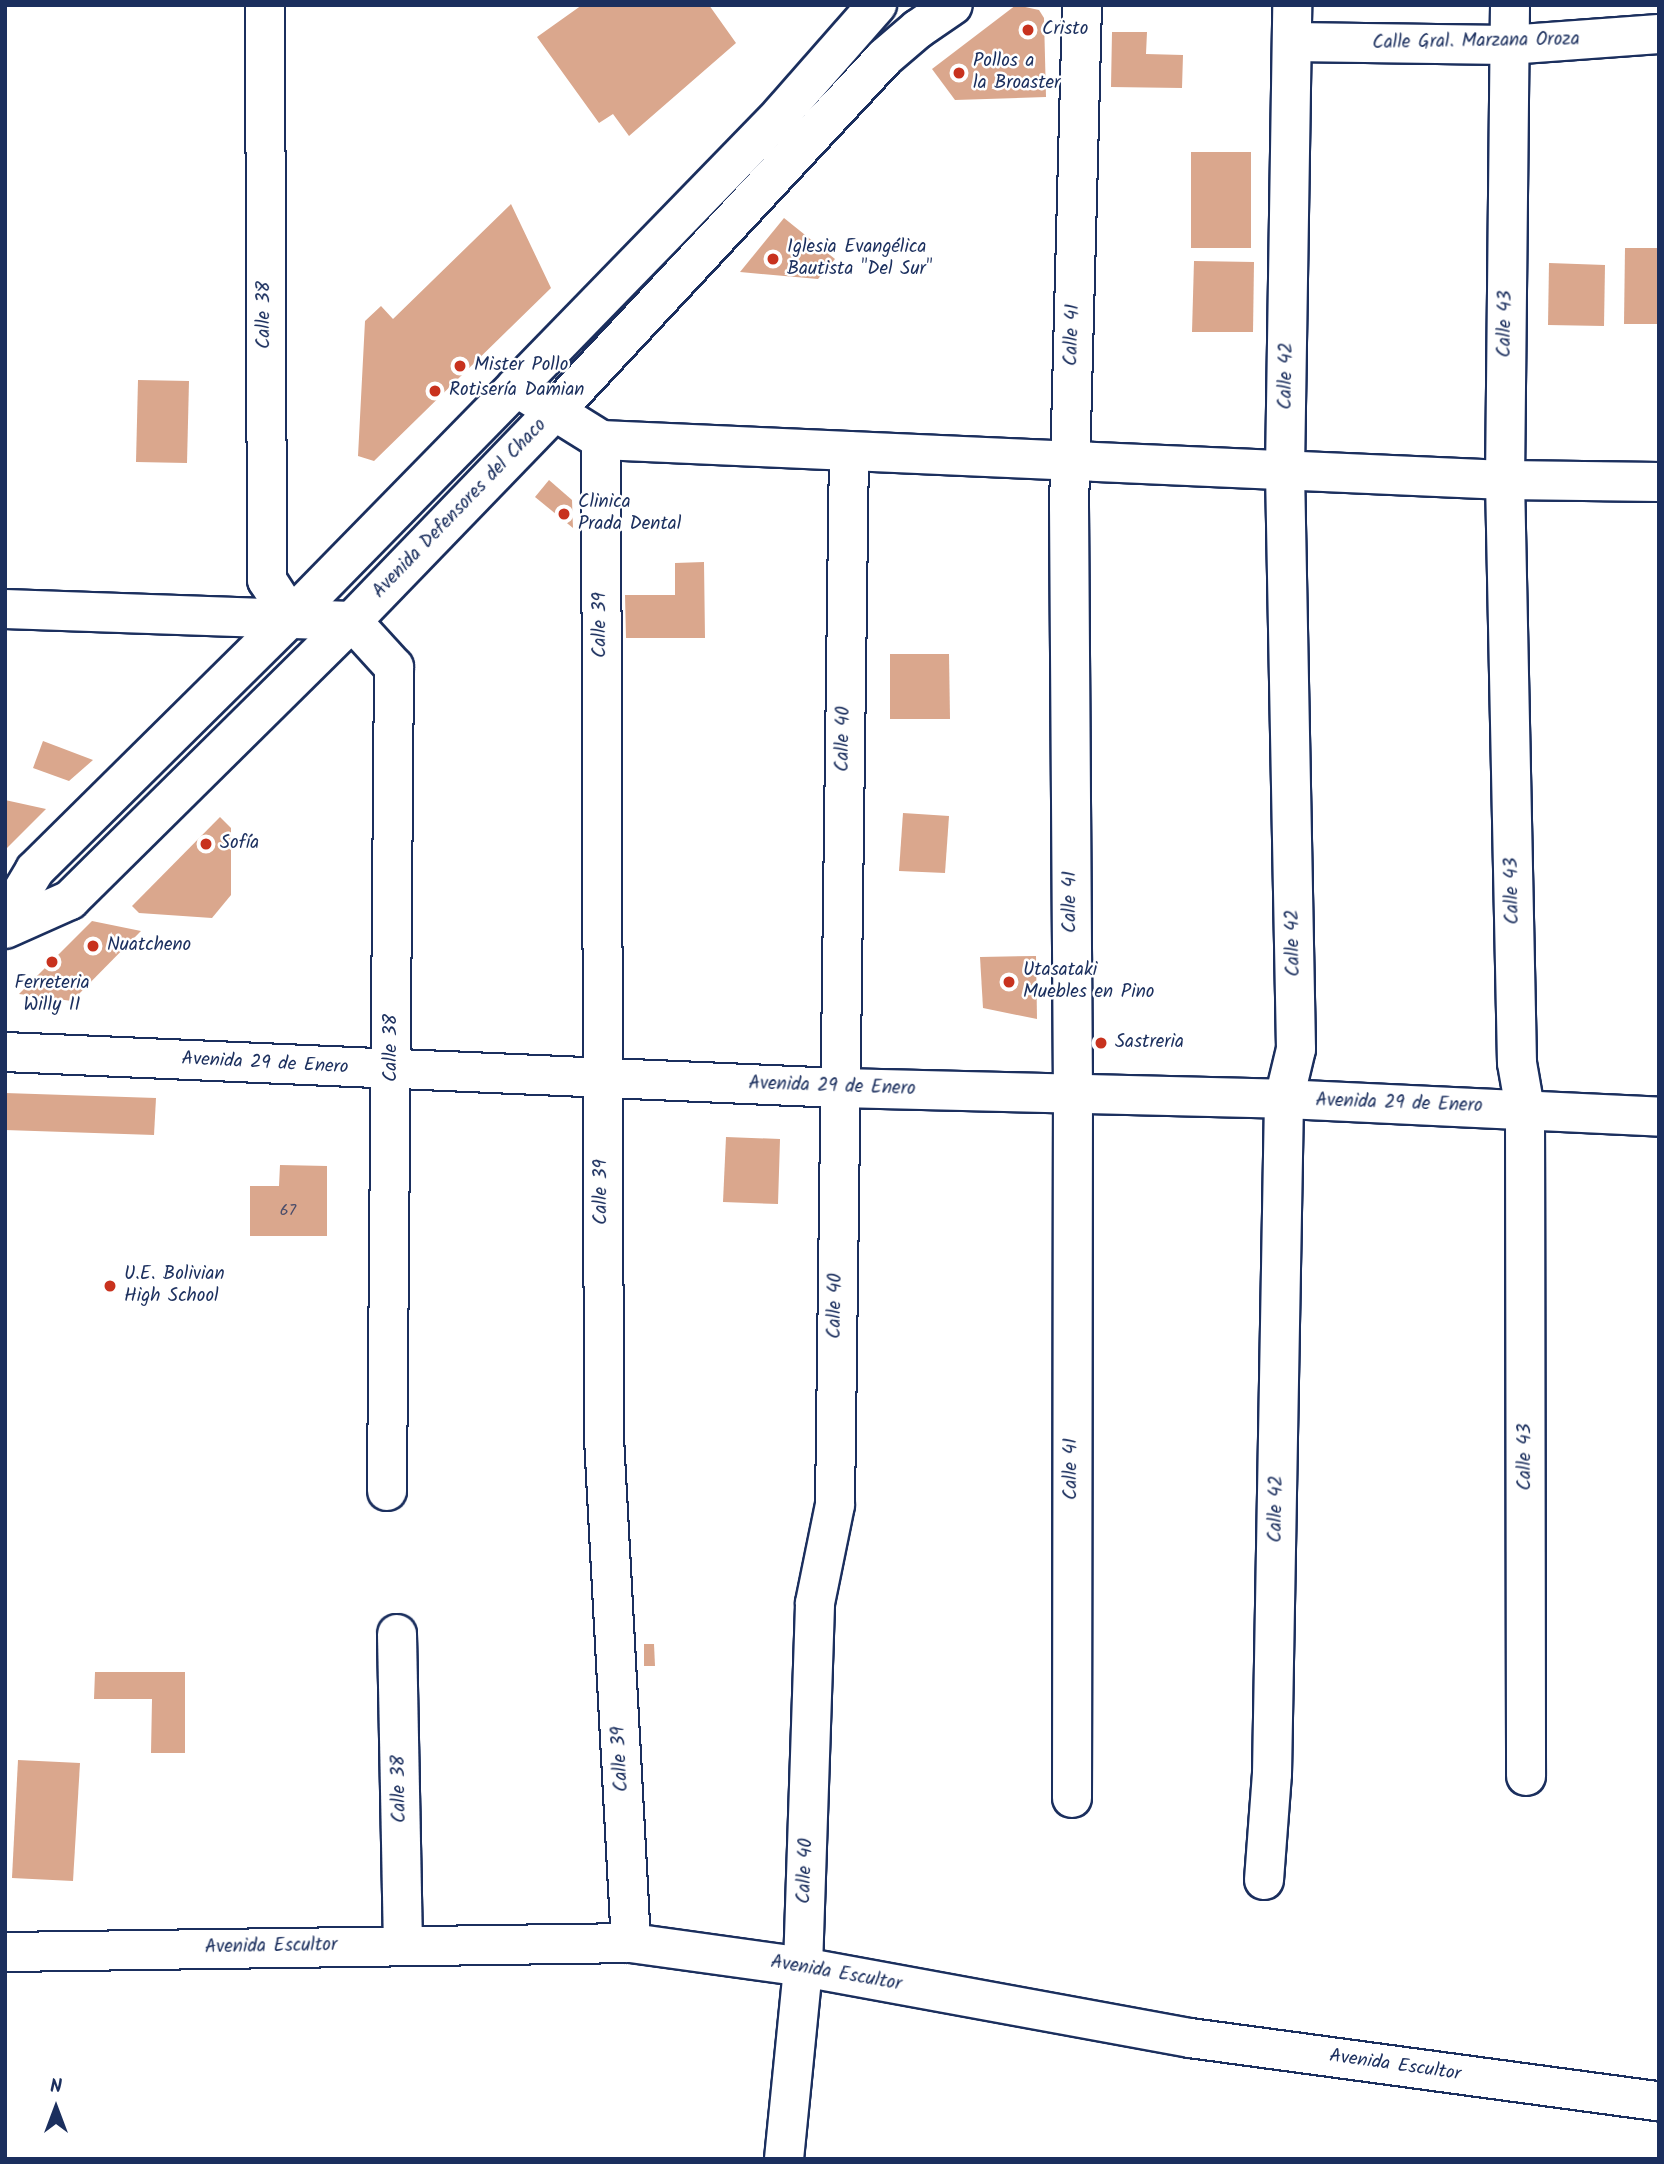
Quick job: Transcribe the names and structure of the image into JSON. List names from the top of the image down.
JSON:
{
  "streets": {
    "street": [
      "Calle Gral. Marzana Oroza",
      "Calle 38",
      "Calle 43",
      "Calle 41",
      "Calle 42",
      "Avenida Defensores del Chaco",
      "Calle 39",
      "Calle 40",
      "Avenida 29 de Enero",
      "Avenida Escultor"
    ]
  },
  "crossings": [
    ["Calle Gral. Marzana Oroza", "Calle 43"],
    ["Calle Gral. Marzana Oroza", "Calle 42"],
    ["Calle 38", "Avenida Defensores del Chaco"],
    ["Calle 38", "Avenida 29 de Enero"],
    ["Calle 38", "Avenida Escultor"],
    ["Calle 43", "Avenida 29 de Enero"],
    ["Calle 41", "Avenida 29 de Enero"],
    ["Calle 42", "Avenida 29 de Enero"],
    ["Calle 39", "Avenida 29 de Enero"],
    ["Calle 39", "Avenida Escultor"],
    ["Calle 40", "Avenida 29 de Enero"],
    ["Calle 40", "Avenida Escultor"]
  ],
  "places": [
    "Cristo",
    "Pollos a la Broaster",
    "Iglesia Evangélica Bautista \"Del Sur\"",
    "Mister Pollo",
    "Rotisería Damian",
    "Clinica Prada Dental",
    "Sofía",
    "Nuatcheno",
    "Ferreteria Willy II",
    "Utasataki Muebles en Pino",
    "Sastreria",
    "U.E. Bolivian High School"
  ],
  "house_numbers": ["67"],
  "north": "top"
}
